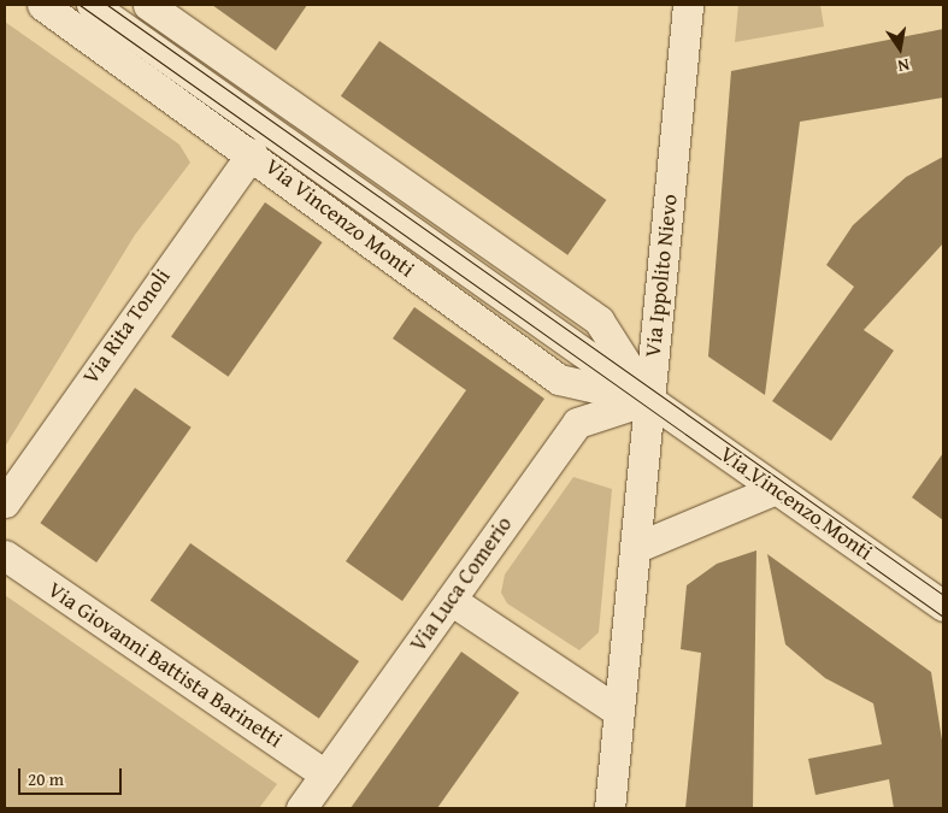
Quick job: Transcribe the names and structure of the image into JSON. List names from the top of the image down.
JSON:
{
  "streets": {
    "street": [
      "Via Vincenzo Monti",
      "Via Ippolito Nievo",
      "Via Rita Tonoli",
      "Via Luca Comerio",
      "Via Giovanni Battista Barinetti"
    ]
  },
  "crossings": [
    ["Via Vincenzo Monti", "Via Ippolito Nievo"],
    ["Via Vincenzo Monti", "Via Rita Tonoli"],
    ["Via Vincenzo Monti", "Via Luca Comerio"],
    ["Via Ippolito Nievo", "Via Luca Comerio"],
    ["Via Luca Comerio", "Via Giovanni Battista Barinetti"]
  ],
  "scale_bar": "20 m",
  "north": "bottom"
}
